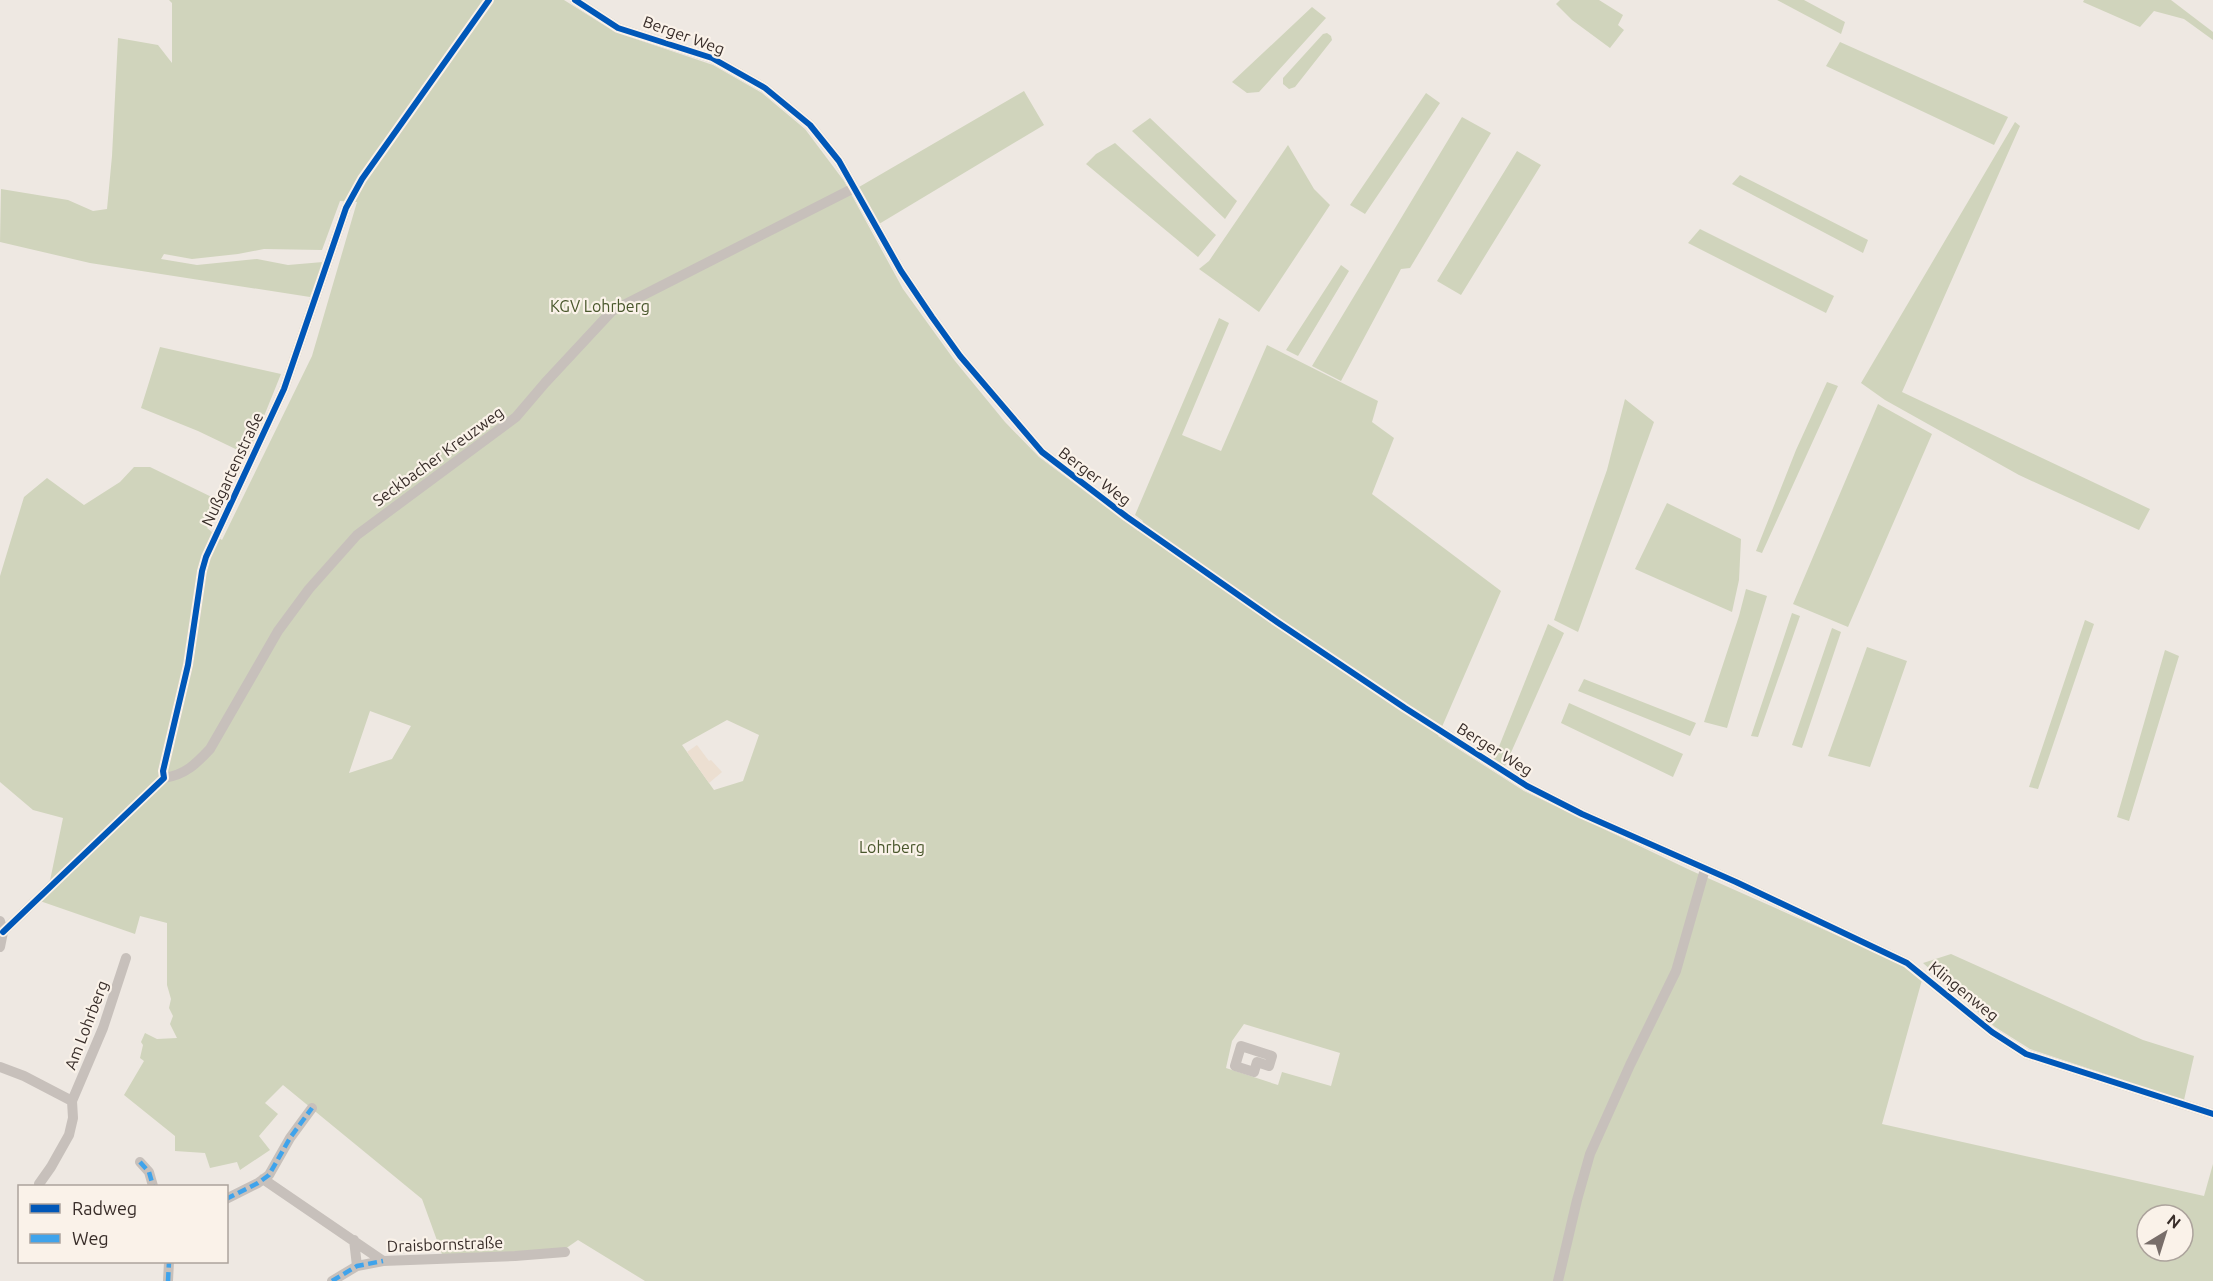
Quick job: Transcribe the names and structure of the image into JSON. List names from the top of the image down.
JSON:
{
  "streets": {
    "street": [
      "Berger Weg",
      "Seckbacher Kreuzweg",
      "Nußgartenstraße",
      "Klingenweg",
      "Am Lohrberg",
      "Draisbornstraße"
    ]
  },
  "crossings": [
    ["Berger Weg", "Seckbacher Kreuzweg"],
    ["Berger Weg", "Klingenweg"],
    ["Seckbacher Kreuzweg", "Nußgartenstraße"]
  ],
  "parks": ["KGV Lohrberg", "Lohrberg"],
  "legend": ["Radweg", "Weg"],
  "north": "top right"
}
